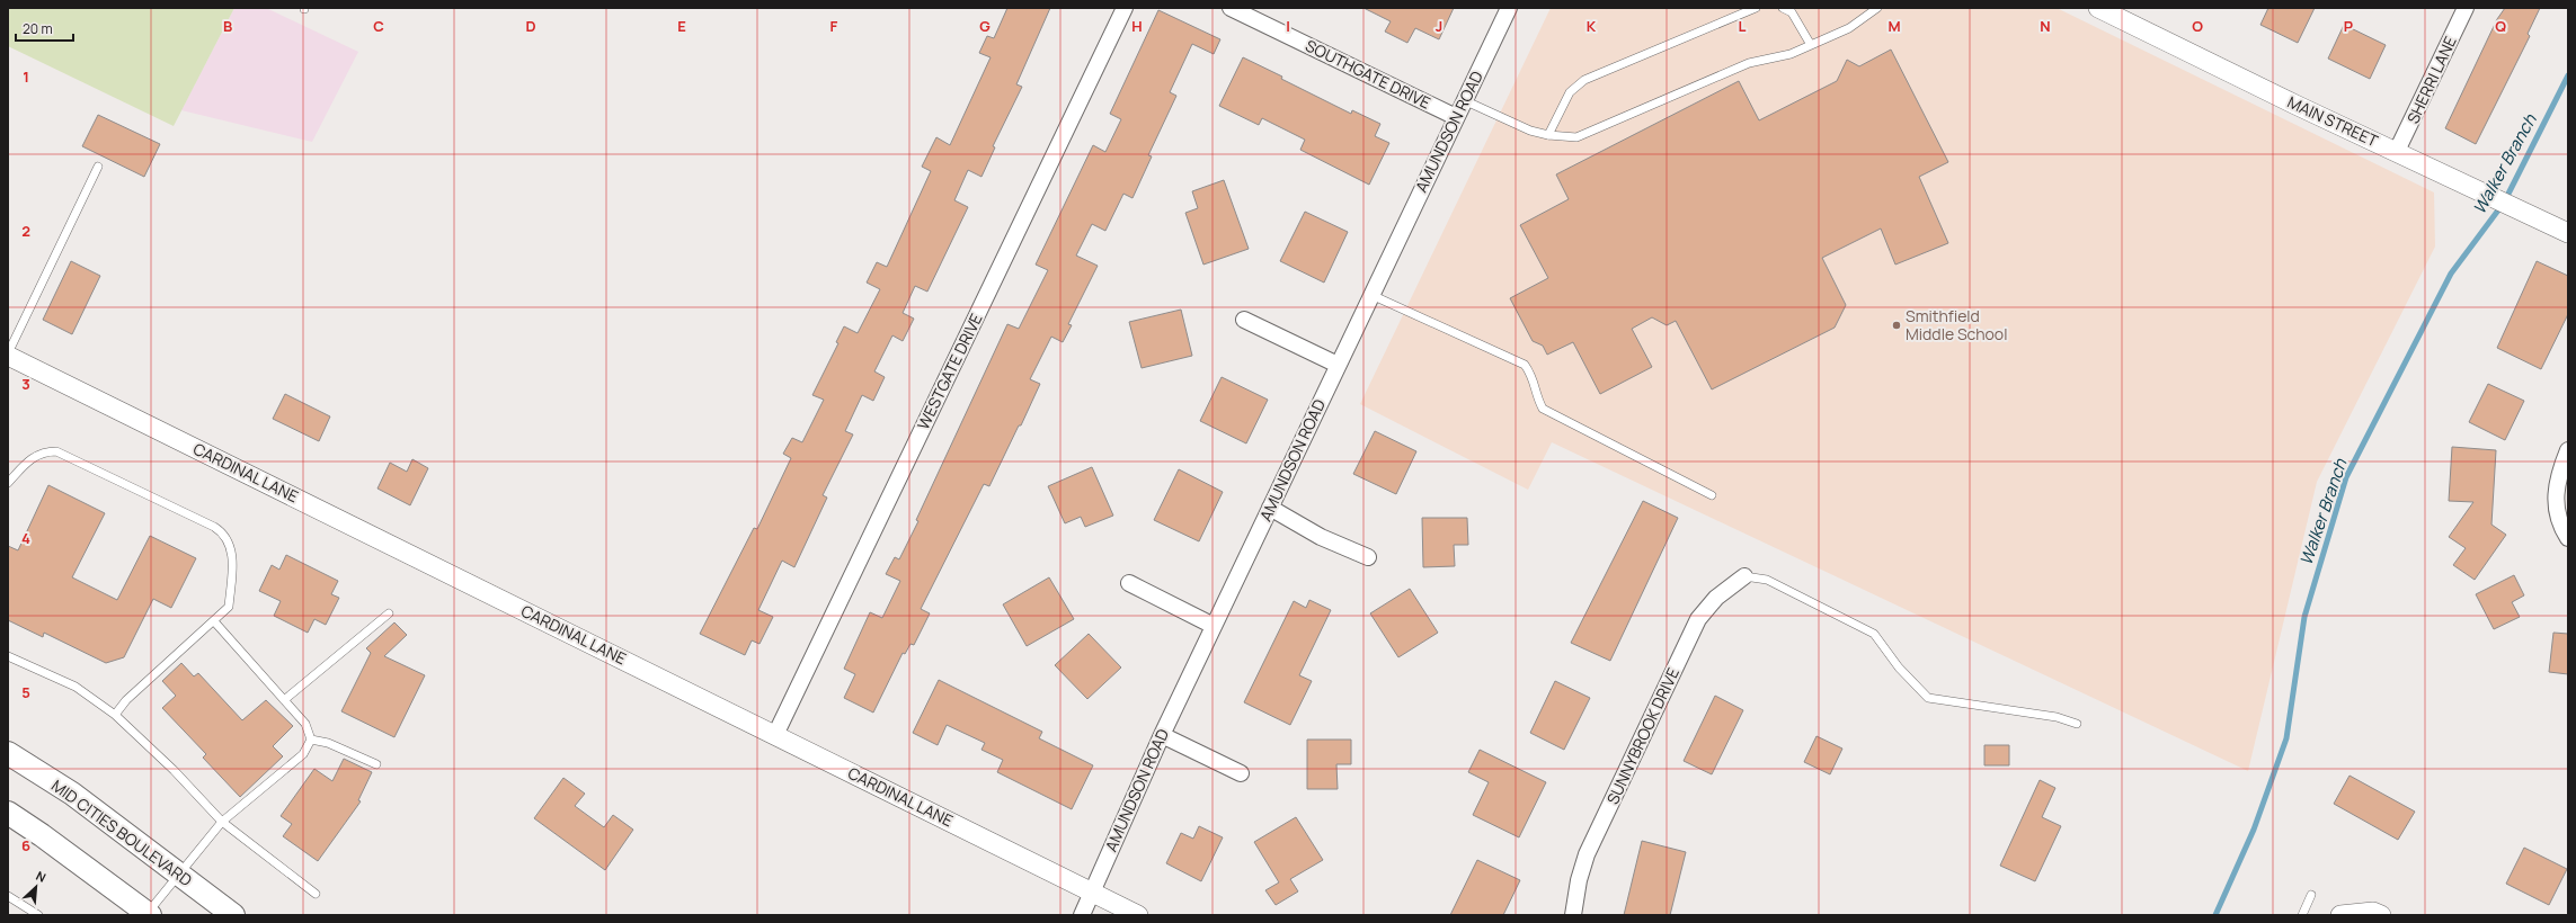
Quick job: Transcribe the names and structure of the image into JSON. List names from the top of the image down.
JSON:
{
  "streets": {
    "main road": ["MID CITIES BOULEVARD"],
    "street": [
      "SOUTHGATE DRIVE",
      "SHERRI LANE",
      "MAIN STREET",
      "AMUNDSON ROAD",
      "WESTGATE DRIVE",
      "CARDINAL LANE",
      "SUNNYBROOK DRIVE"
    ]
  },
  "crossings": [
    ["SOUTHGATE DRIVE", "AMUNDSON ROAD"],
    ["SHERRI LANE", "MAIN STREET"],
    ["AMUNDSON ROAD", "CARDINAL LANE"],
    ["WESTGATE DRIVE", "CARDINAL LANE"]
  ],
  "water": ["Walker Branch"],
  "places": ["Smithfield Middle School"],
  "scale_bar": "20 m",
  "north": "top right",
  "grid": {
    "columns": [
      "B",
      "C",
      "D",
      "E",
      "F",
      "G",
      "H",
      "I",
      "J",
      "K",
      "L",
      "M",
      "N",
      "O",
      "P",
      "Q"
    ],
    "rows": [
      "1",
      "2",
      "3",
      "4",
      "5",
      "6"
    ]
  }
}
